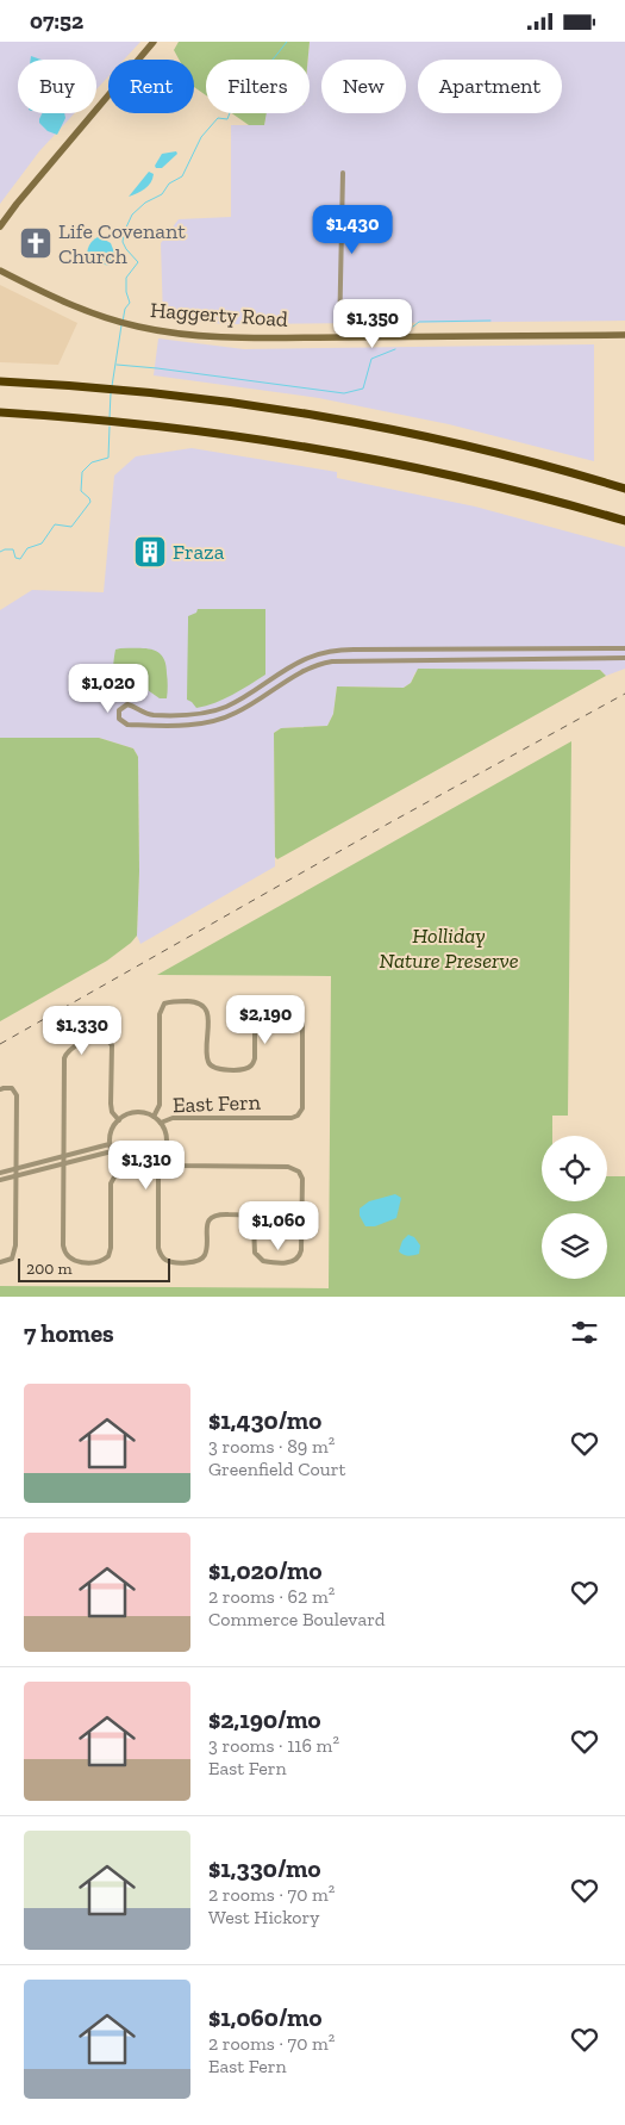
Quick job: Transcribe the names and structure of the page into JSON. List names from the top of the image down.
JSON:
{
  "streets": {
    "main road": ["Haggerty Road"],
    "street": ["East Fern"]
  },
  "parks": ["Holliday Nature Preserve"],
  "places": {
    "church": ["Life Covenant Church"],
    "building": ["Fraza"]
  },
  "scale_bar": "200 m",
  "page": {
    "status": "07:52",
    "chip": [
      "Buy",
      "Rent",
      "Filters",
      "New",
      "Apartment"
    ],
    "price": [
      "$1,430",
      "$1,350",
      "$1,020",
      "$2,190",
      "$1,330",
      "$1,310",
      "$1,060"
    ],
    "scale": "200 m",
    "heading": "7 homes",
    "list": [
      {
        "name": "$1,430/mo",
        "note": "3 rooms · 89 m² · Greenfield Court"
      },
      {
        "name": "$1,020/mo",
        "note": "2 rooms · 62 m² · Commerce Boulevard"
      },
      {
        "name": "$2,190/mo",
        "note": "3 rooms · 116 m² · East Fern"
      },
      {
        "name": "$1,330/mo",
        "note": "2 rooms · 70 m² · West Hickory"
      },
      {
        "name": "$1,060/mo",
        "note": "2 rooms · 70 m² · East Fern"
      }
    ]
  }
}
